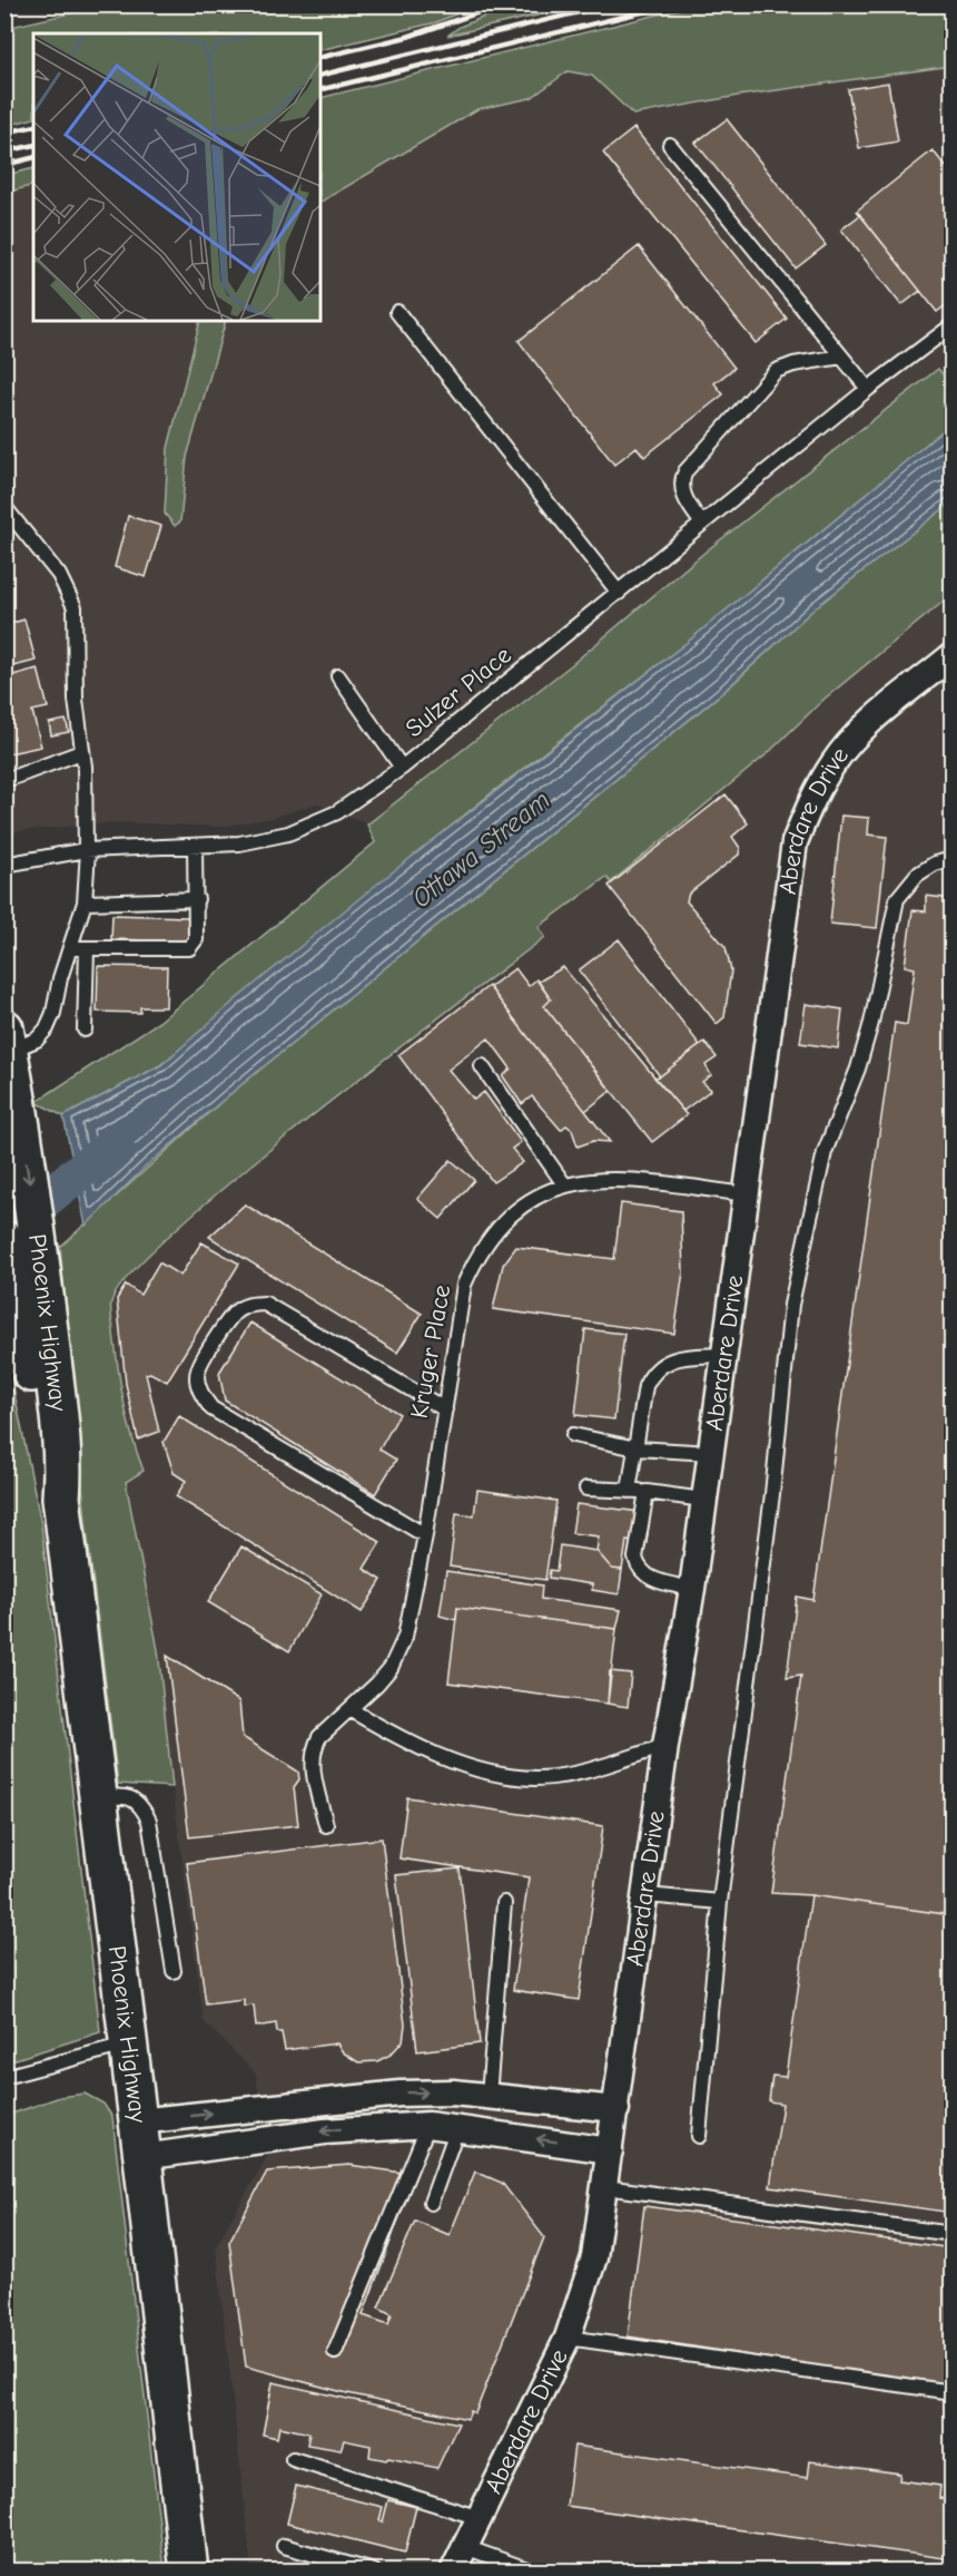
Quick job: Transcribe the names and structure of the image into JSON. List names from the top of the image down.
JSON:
{
  "streets": {
    "main road": ["Phoenix Highway"],
    "street": ["Aberdare Drive"],
    "lane": ["Sulzer Place", "Kruger Place"]
  },
  "crossings": [
    ["Aberdare Drive", "Kruger Place"]
  ],
  "water": ["Ottawa Stream"]
}
